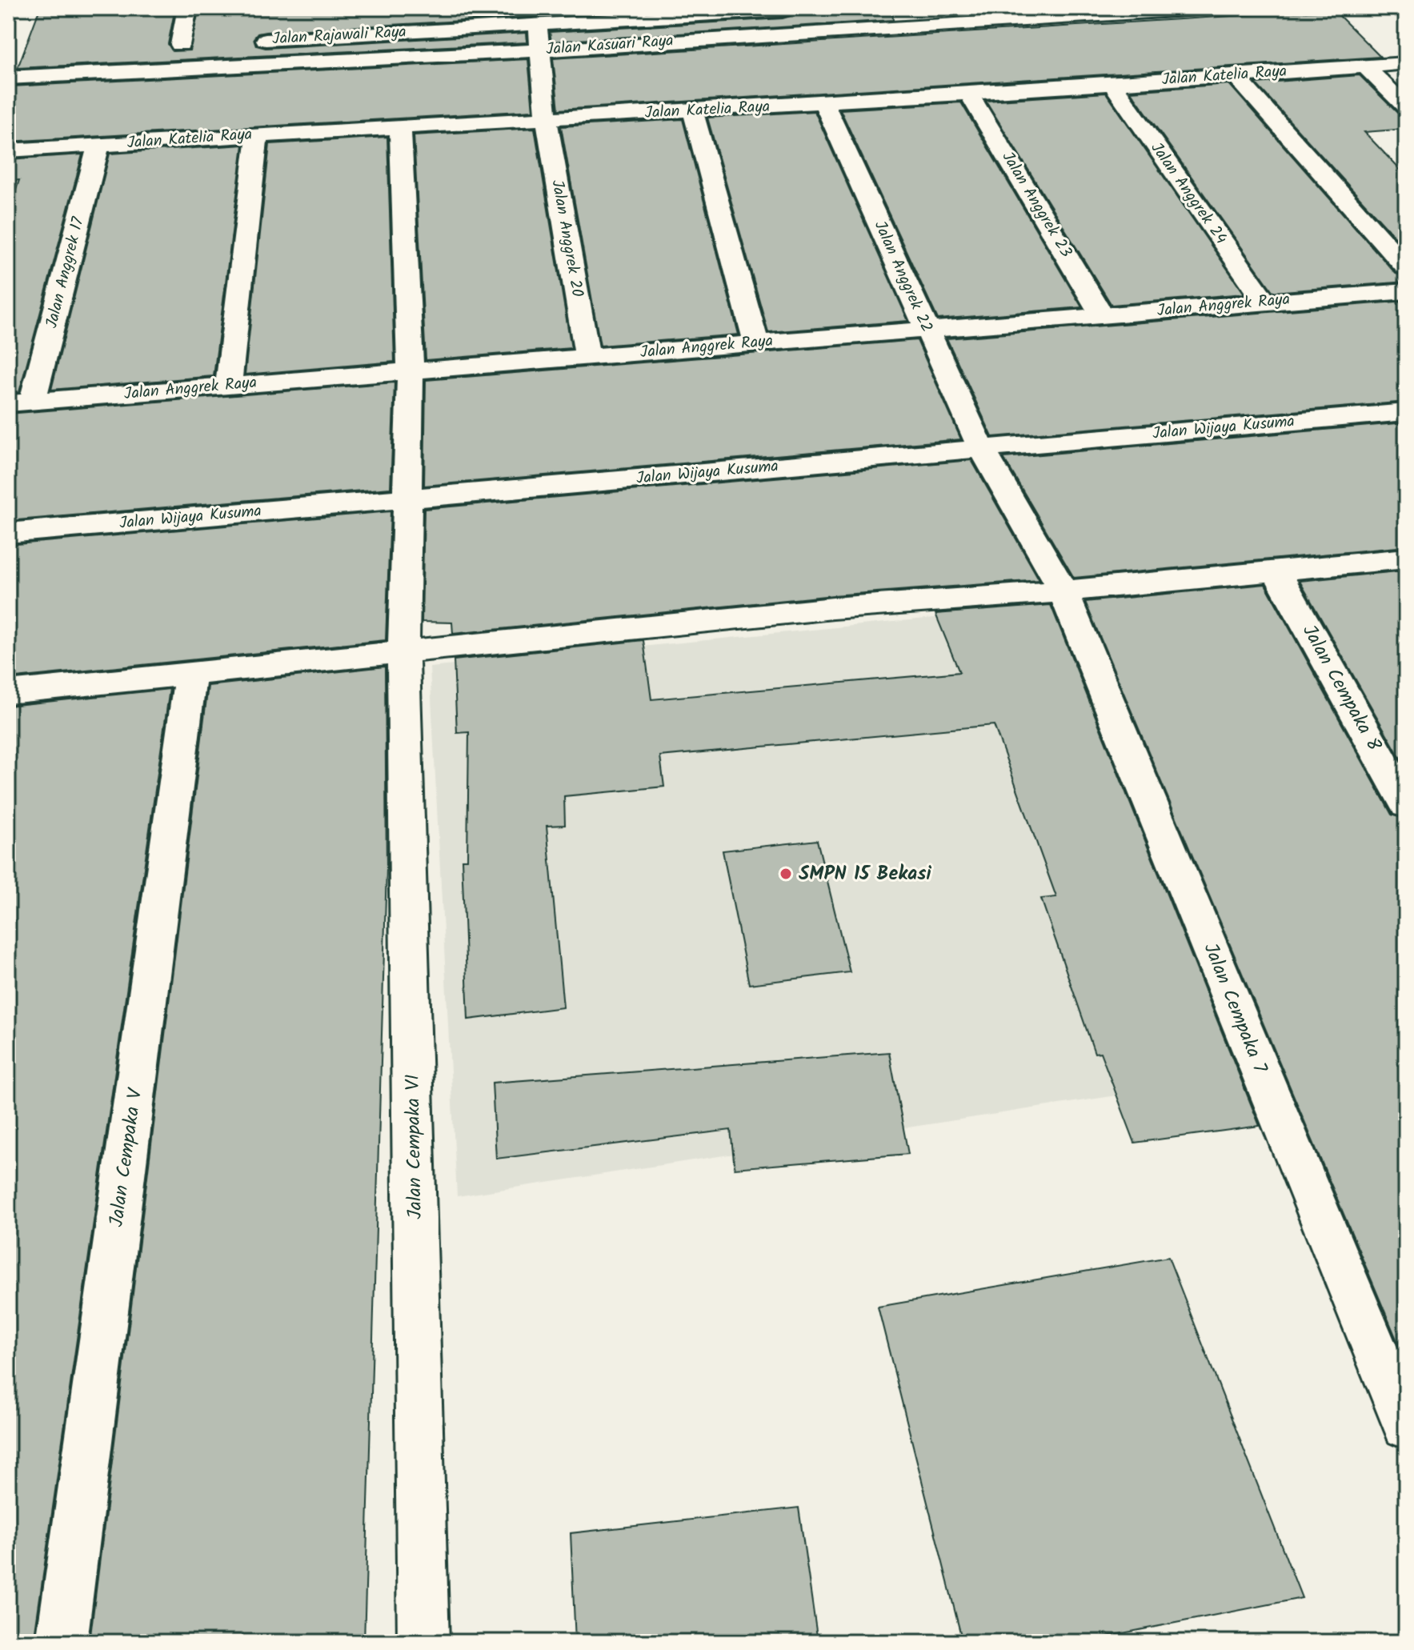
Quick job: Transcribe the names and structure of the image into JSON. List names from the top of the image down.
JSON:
{
  "streets": {
    "street": [
      "Jalan Rajawali Raya",
      "Jalan Kasuari Raya",
      "Jalan Katelia Raya",
      "Jalan Anggrek 24",
      "Jalan Anggrek 23",
      "Jalan Anggrek 20",
      "Jalan Anggrek 17",
      "Jalan Anggrek 22",
      "Jalan Anggrek Raya",
      "Jalan Wijaya Kusuma",
      "Jalan Cempaka 8",
      "Jalan Cempaka 7",
      "Jalan Cempaka VI",
      "Jalan Cempaka V"
    ]
  },
  "crossings": [
    ["Jalan Rajawali Raya", "Jalan Anggrek 20"],
    ["Jalan Kasuari Raya", "Jalan Anggrek 20"],
    ["Jalan Katelia Raya", "Jalan Anggrek 24"],
    ["Jalan Katelia Raya", "Jalan Anggrek 23"],
    ["Jalan Katelia Raya", "Jalan Anggrek 20"],
    ["Jalan Katelia Raya", "Jalan Anggrek 17"],
    ["Jalan Katelia Raya", "Jalan Anggrek 22"],
    ["Jalan Katelia Raya", "Jalan Cempaka VI"],
    ["Jalan Anggrek 24", "Jalan Anggrek Raya"],
    ["Jalan Anggrek 23", "Jalan Anggrek Raya"],
    ["Jalan Anggrek 20", "Jalan Anggrek Raya"],
    ["Jalan Anggrek 17", "Jalan Anggrek Raya"],
    ["Jalan Anggrek 22", "Jalan Anggrek Raya"],
    ["Jalan Anggrek 22", "Jalan Wijaya Kusuma"],
    ["Jalan Anggrek 22", "Jalan Cempaka 7"],
    ["Jalan Anggrek Raya", "Jalan Cempaka VI"],
    ["Jalan Wijaya Kusuma", "Jalan Cempaka VI"]
  ],
  "places": ["SMPN 15 Bekasi"]
}
